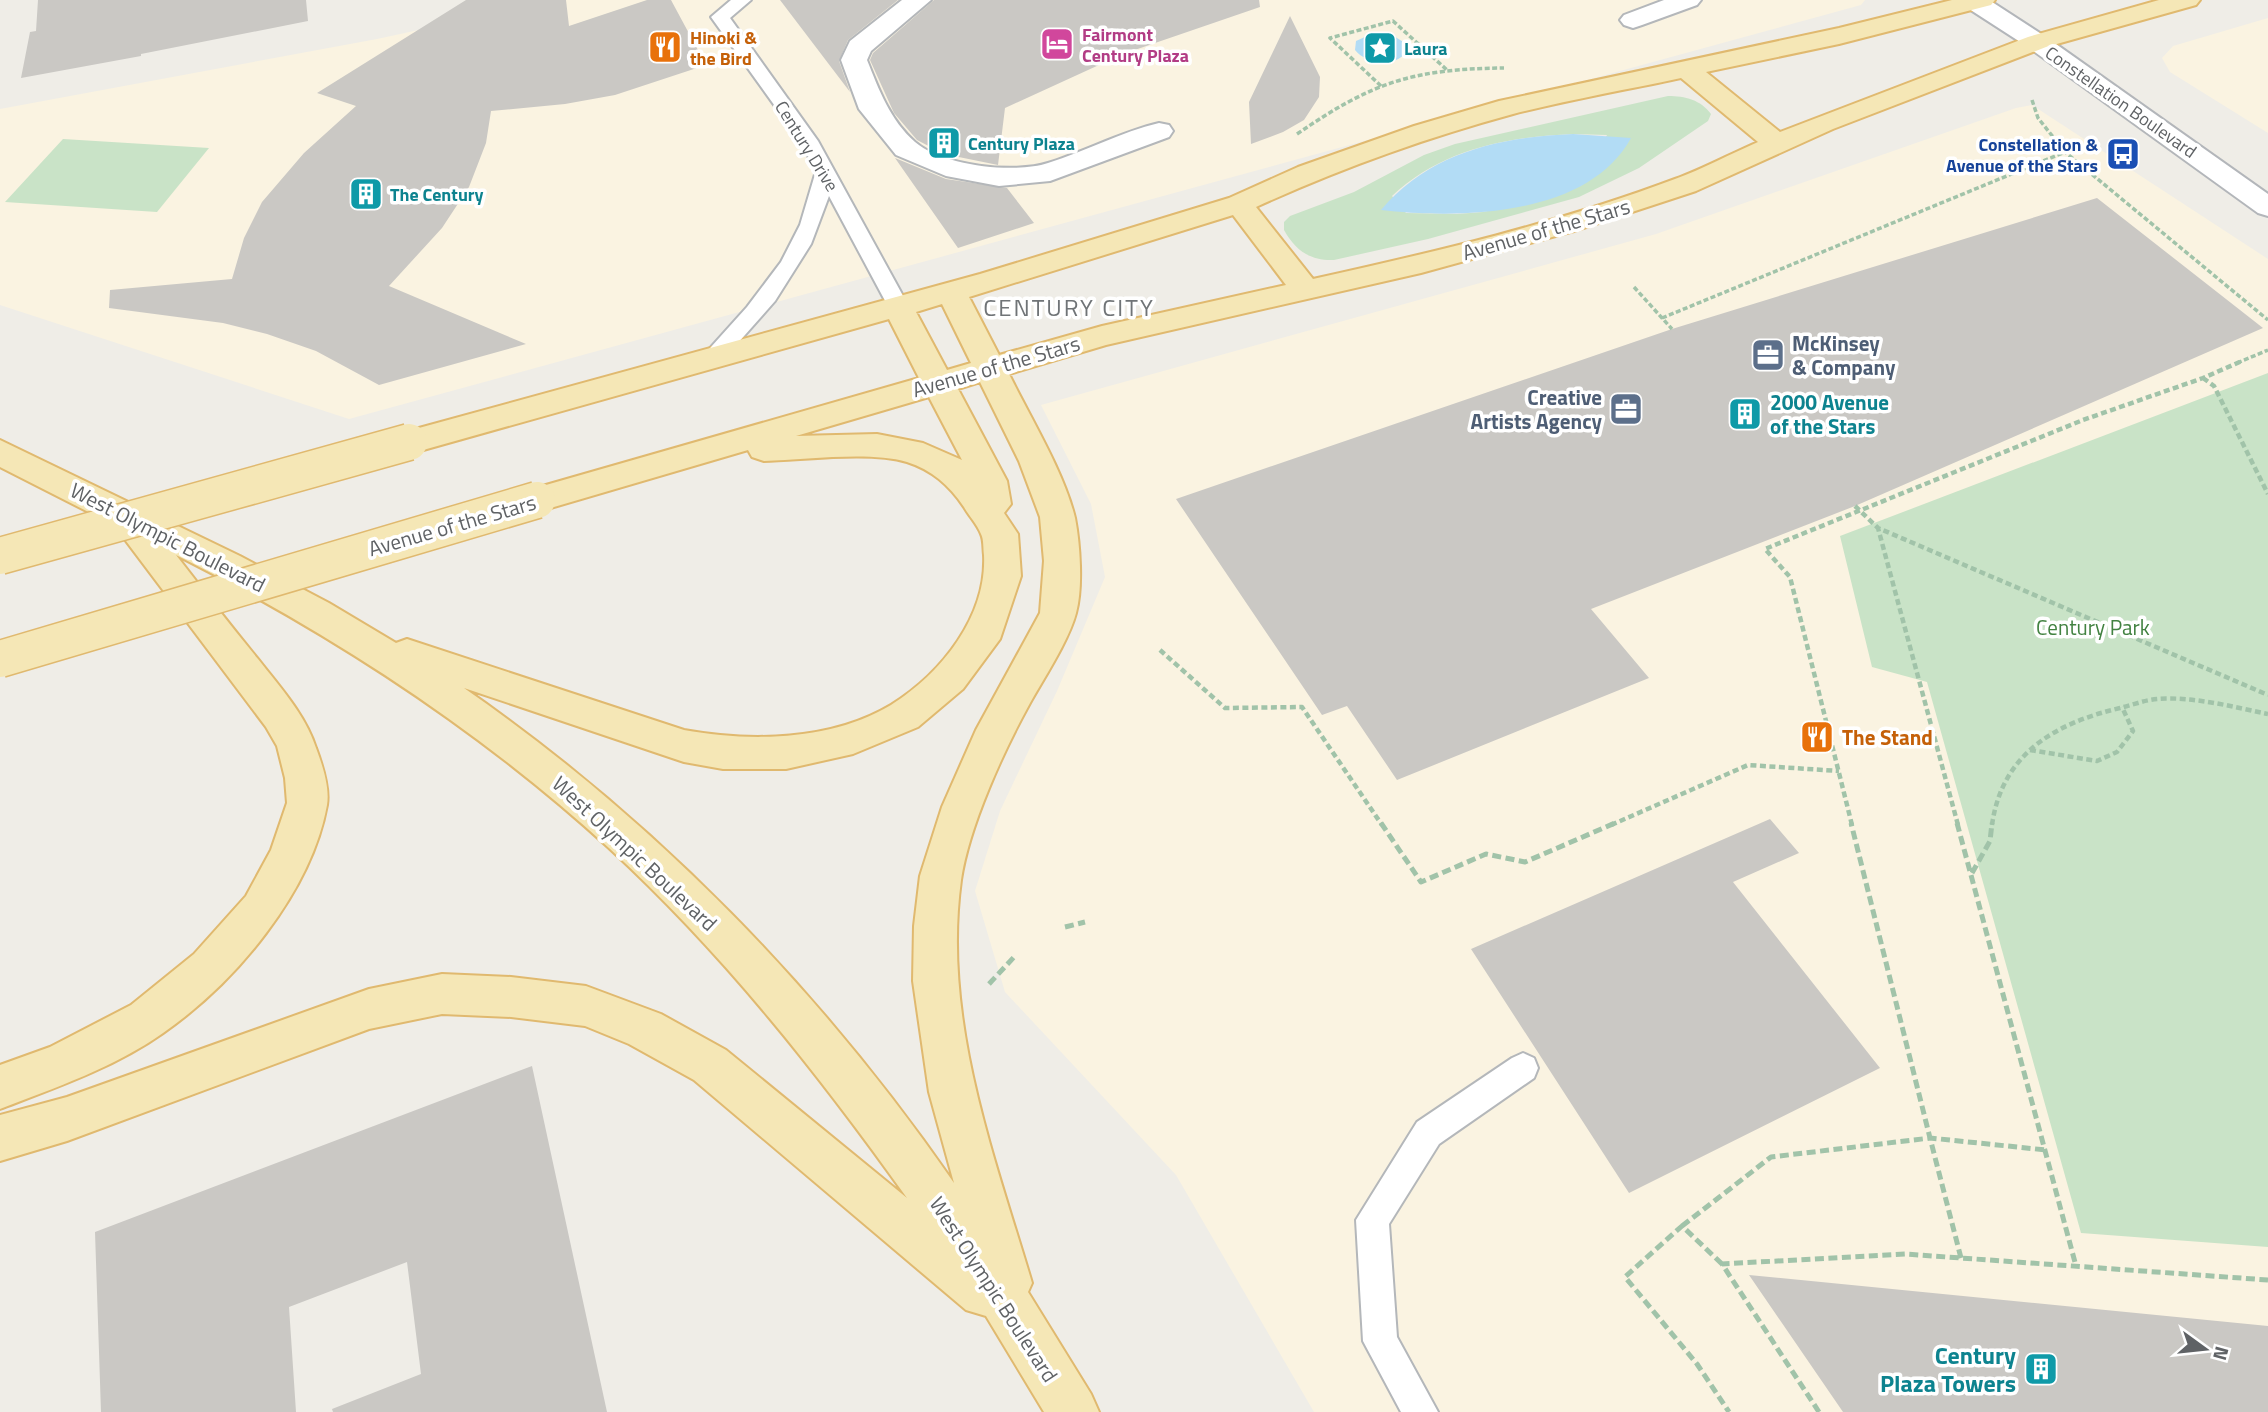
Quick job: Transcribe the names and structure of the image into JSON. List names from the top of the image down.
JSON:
{
  "streets": {
    "main road": ["Avenue of the Stars", "West Olympic Boulevard"],
    "street": ["Constellation Boulevard"],
    "lane": ["Century Drive"]
  },
  "crossings": [
    ["Constellation Boulevard", "Avenue of the Stars"]
  ],
  "districts": ["CENTURY CITY"],
  "parks": ["Century Park"],
  "places": {
    "hotel": ["Fairmont Century Plaza"],
    "restaurant": ["Hinoki & the Bird", "The Stand"],
    "place": ["Laura"],
    "building": [
      "Century Plaza",
      "The Century",
      "2000 Avenue of the Stars",
      "Century Plaza Towers"
    ],
    "bus stop": ["Constellation & Avenue of the Stars"],
    "office": ["McKinsey & Company", "Creative Artists Agency"]
  },
  "north": "right"
}
